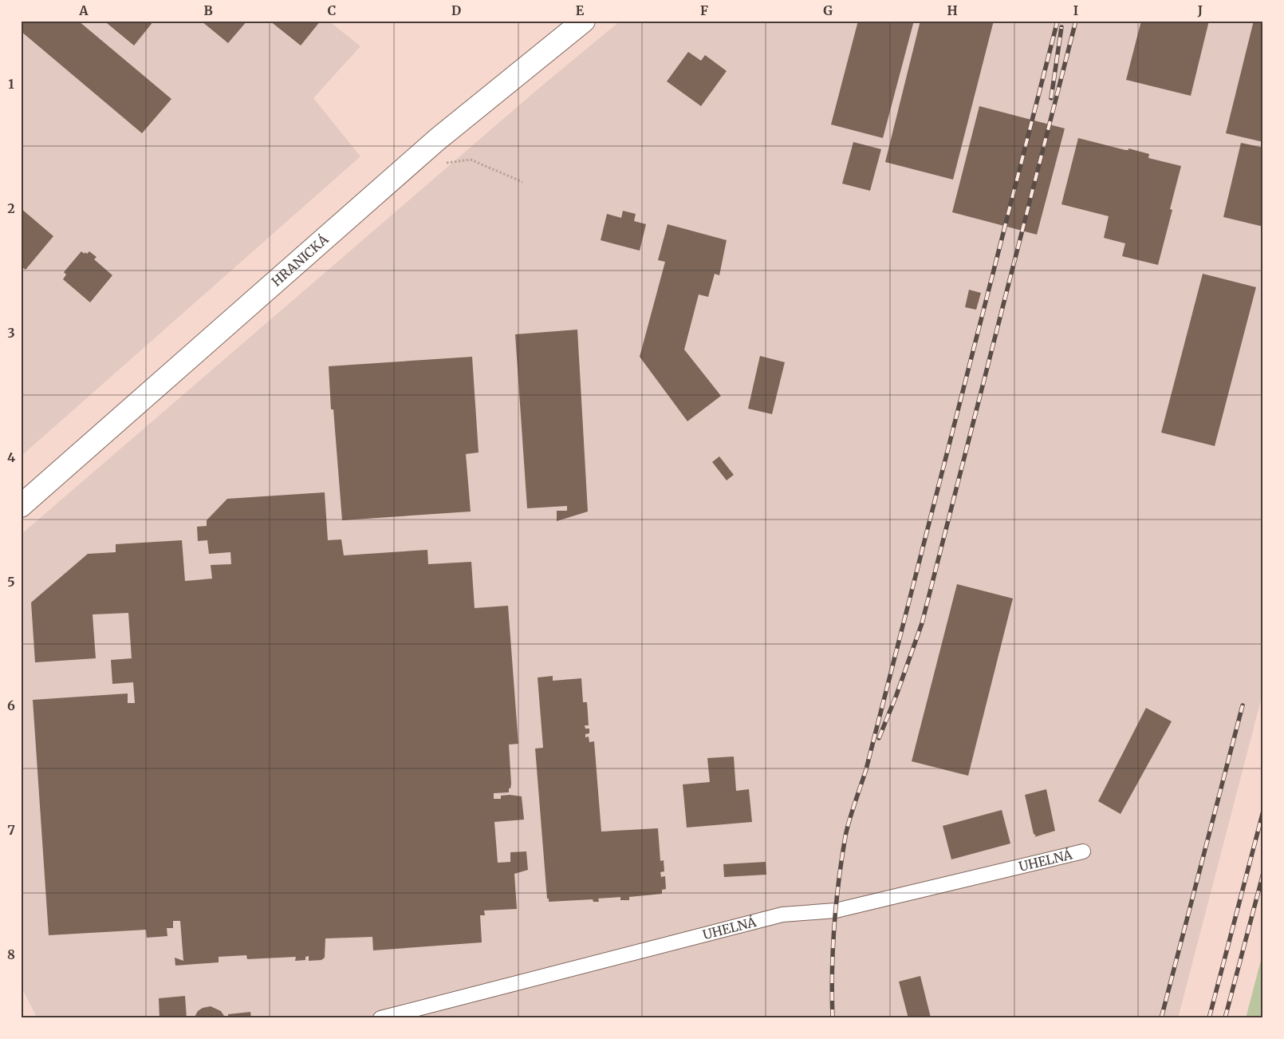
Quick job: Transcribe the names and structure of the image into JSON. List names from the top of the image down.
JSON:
{
  "streets": {
    "street": ["HRANICKÁ"],
    "lane": ["UHELNÁ"]
  },
  "grid": {
    "columns": [
      "A",
      "B",
      "C",
      "D",
      "E",
      "F",
      "G",
      "H",
      "I",
      "J"
    ],
    "rows": [
      "1",
      "2",
      "3",
      "4",
      "5",
      "6",
      "7",
      "8"
    ]
  }
}
